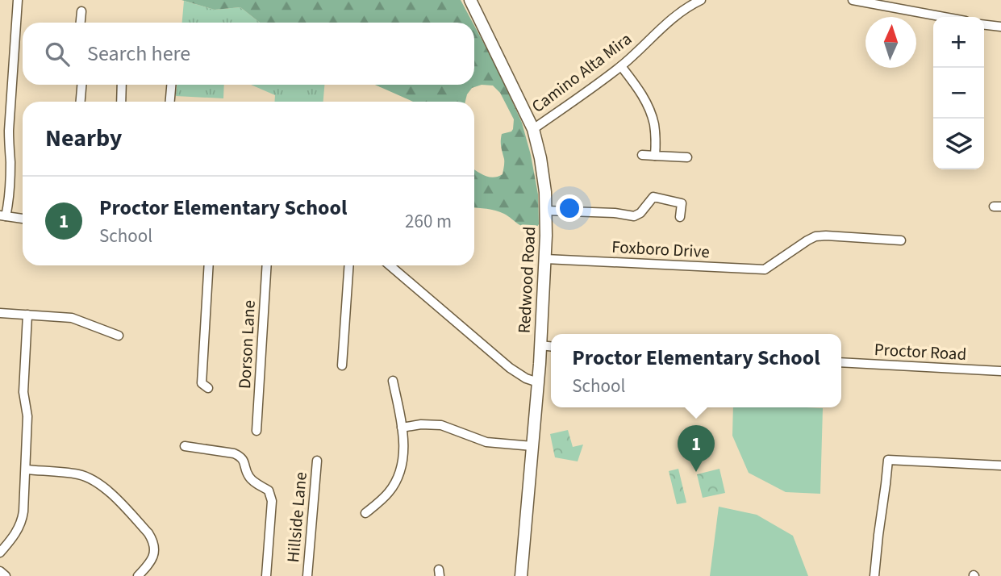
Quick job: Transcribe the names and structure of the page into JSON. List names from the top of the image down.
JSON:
{
  "streets": {
    "main road": ["Redwood Road"],
    "street": [
      "Camino Alta Mira",
      "Foxboro Drive",
      "Dorson Lane",
      "Proctor Road",
      "Hillside Lane"
    ]
  },
  "crossings": [
    ["Camino Alta Mira", "Redwood Road"],
    ["Foxboro Drive", "Redwood Road"]
  ],
  "north": "top",
  "page": {
    "map_buttons": ["+", "−"],
    "search": "Search here",
    "heading": "Nearby",
    "list": [
      {
        "mark": "1",
        "name": "Proctor Elementary School",
        "note": "School",
        "value": "260 m"
      }
    ],
    "popup": ["Proctor Elementary School", "School"],
    "pins": "1"
  }
}
